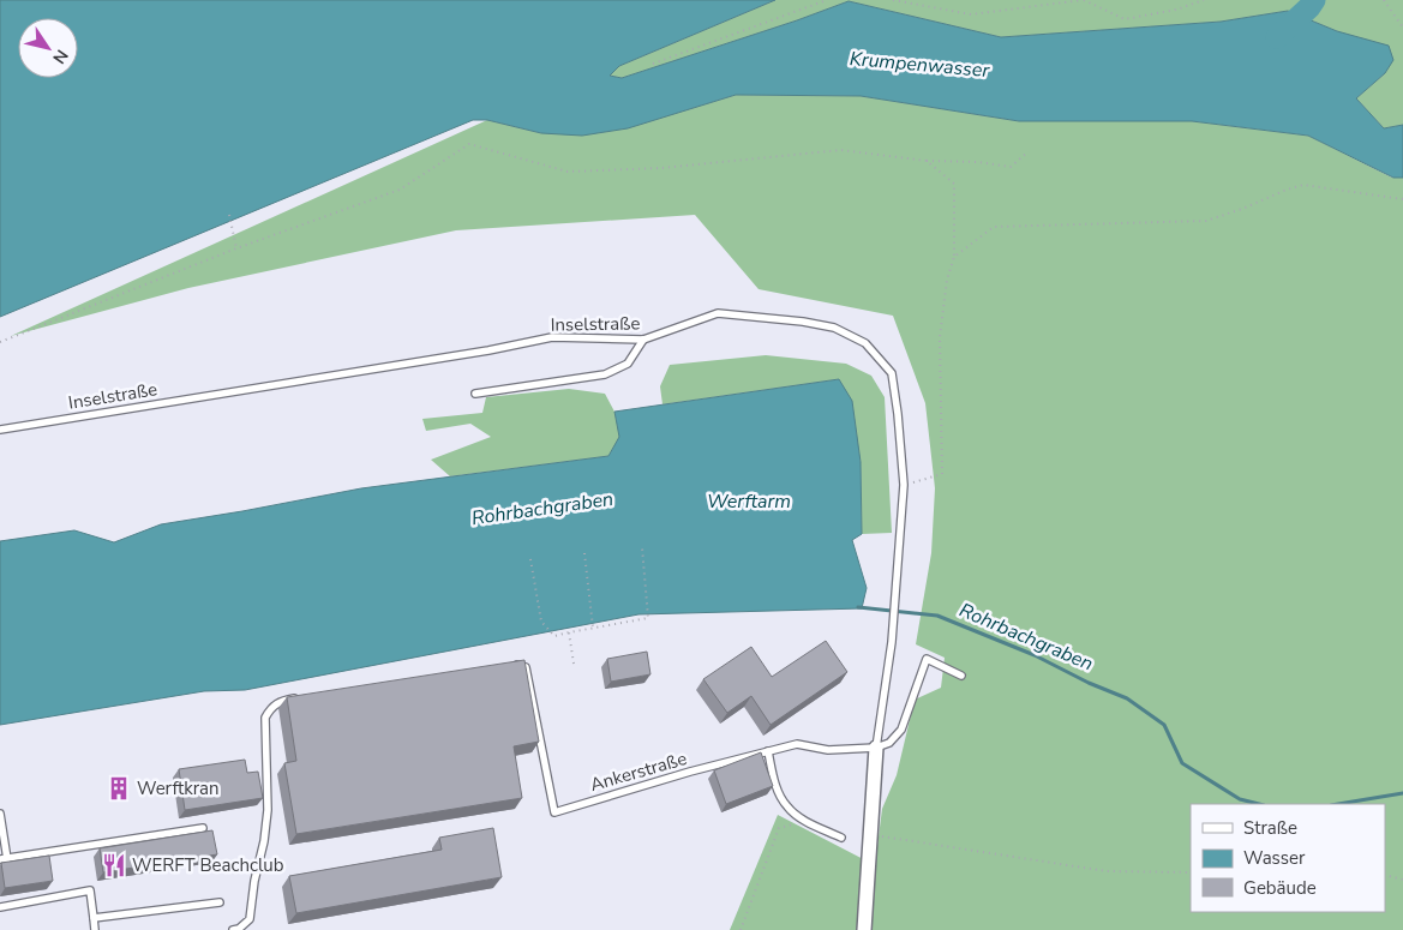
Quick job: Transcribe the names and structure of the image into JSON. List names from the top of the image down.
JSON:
{
  "streets": {
    "lane": ["Inselstraße", "Ankerstraße"]
  },
  "crossings": [
    ["Inselstraße", "Ankerstraße"]
  ],
  "water": ["Krumpenwasser", "Werftarm", "Rohrbachgraben"],
  "places": {
    "building": ["Werftkran"],
    "restaurant": ["WERFT Beachclub"]
  },
  "legend": ["Straße", "Wasser", "Gebäude"],
  "north": "bottom right"
}
